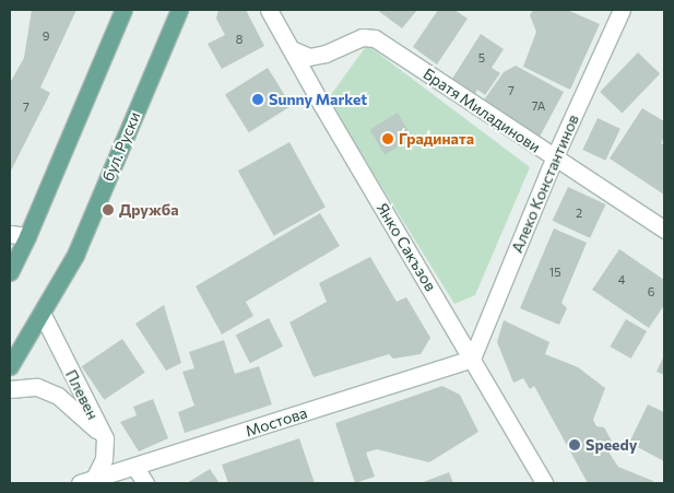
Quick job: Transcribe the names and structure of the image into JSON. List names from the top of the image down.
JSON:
{
  "streets": {
    "main road": ["бул. Руски"],
    "street": [
      "Братя Миладинови",
      "Алеко Константинов",
      "Янко Сакъзов",
      "Плевен",
      "Мостова"
    ]
  },
  "crossings": [
    ["Братя Миладинови", "Алеко Константинов"],
    ["Братя Миладинови", "Янко Сакъзов"],
    ["бул. Руски", "Плевен"],
    ["Алеко Константинов", "Янко Сакъзов"],
    ["Алеко Константинов", "Мостова"],
    ["Янко Сакъзов", "Мостова"]
  ],
  "places": [
    "Sunny Market",
    "Градината",
    "Дружба",
    "Speedy"
  ],
  "house_numbers": [
    "9",
    "8",
    "5",
    "7",
    "7А",
    "7",
    "2",
    "15",
    "4",
    "6"
  ]
}
